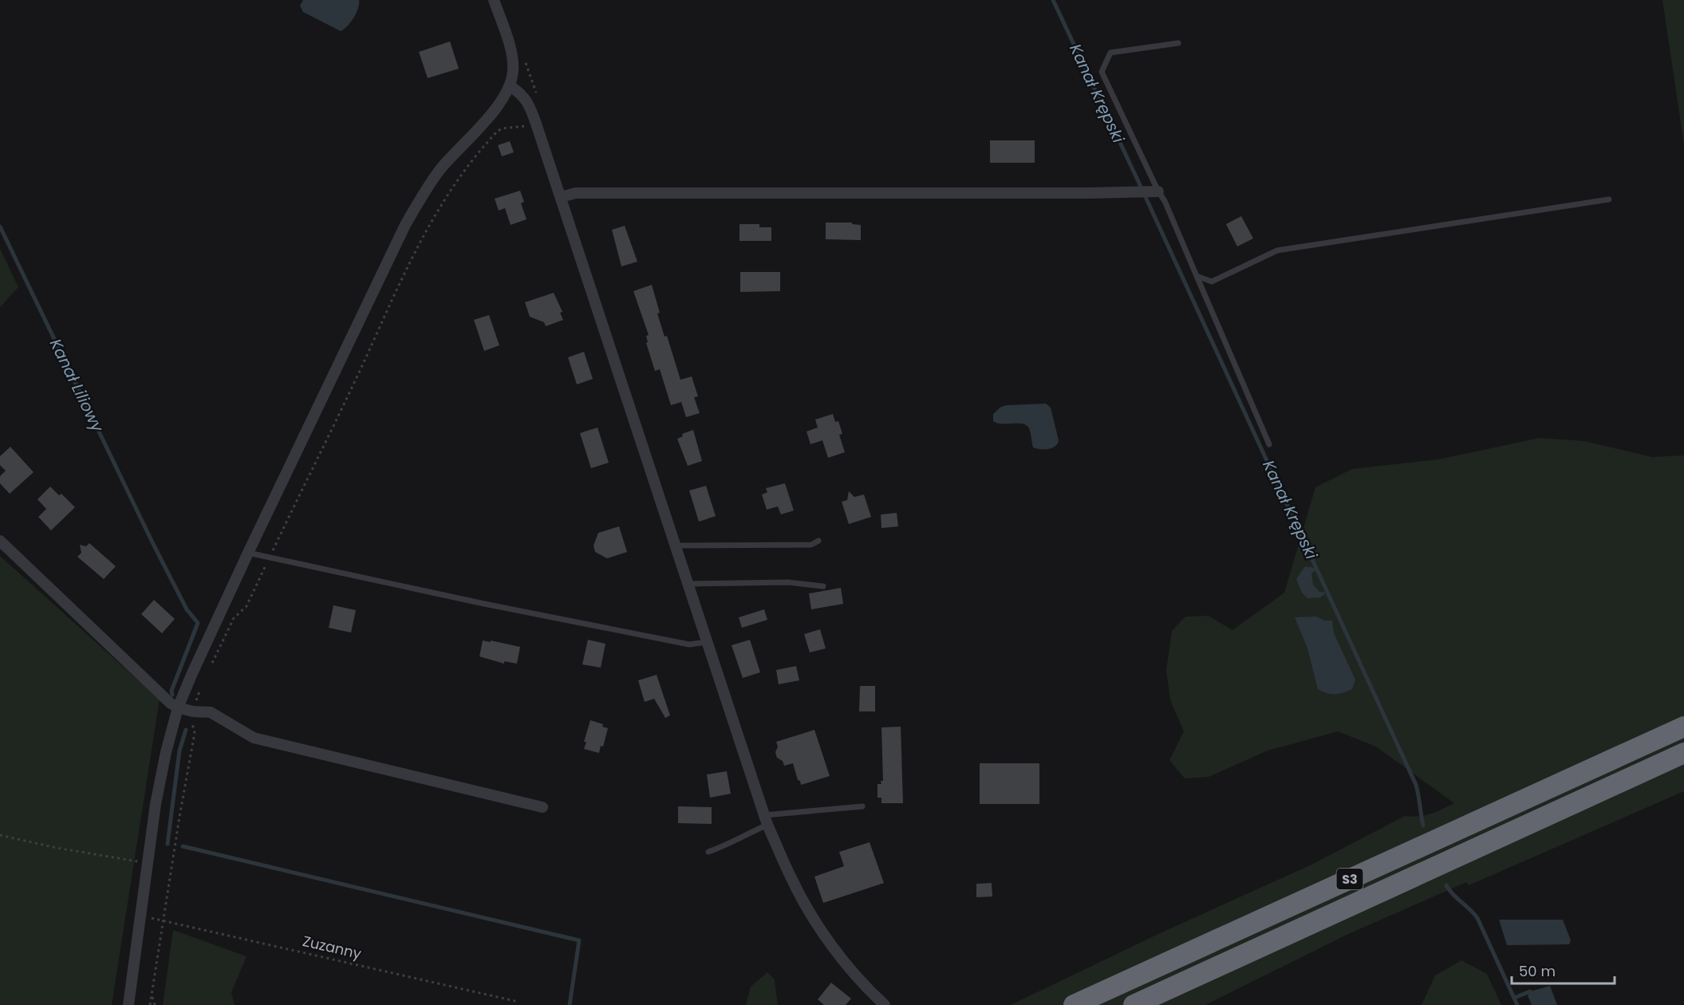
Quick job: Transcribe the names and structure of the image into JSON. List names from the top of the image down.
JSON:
{
  "streets": {
    "highway": ["S3"],
    "path": ["Zuzanny"]
  },
  "water": ["Kanał Krępski", "Kanał Liliowy"],
  "scale_bar": "50 m"
}
